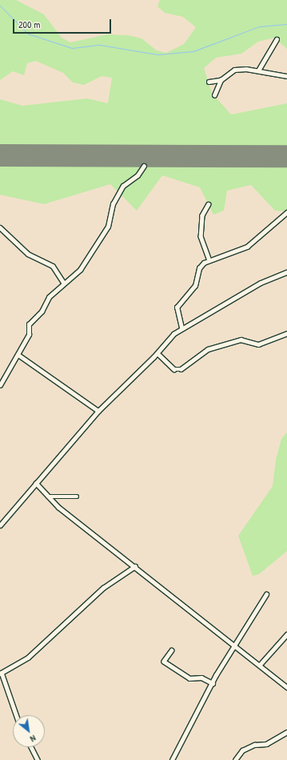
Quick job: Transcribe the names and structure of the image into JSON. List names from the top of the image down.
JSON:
{
  "scale_bar": "200 m",
  "north": "bottom right"
}
